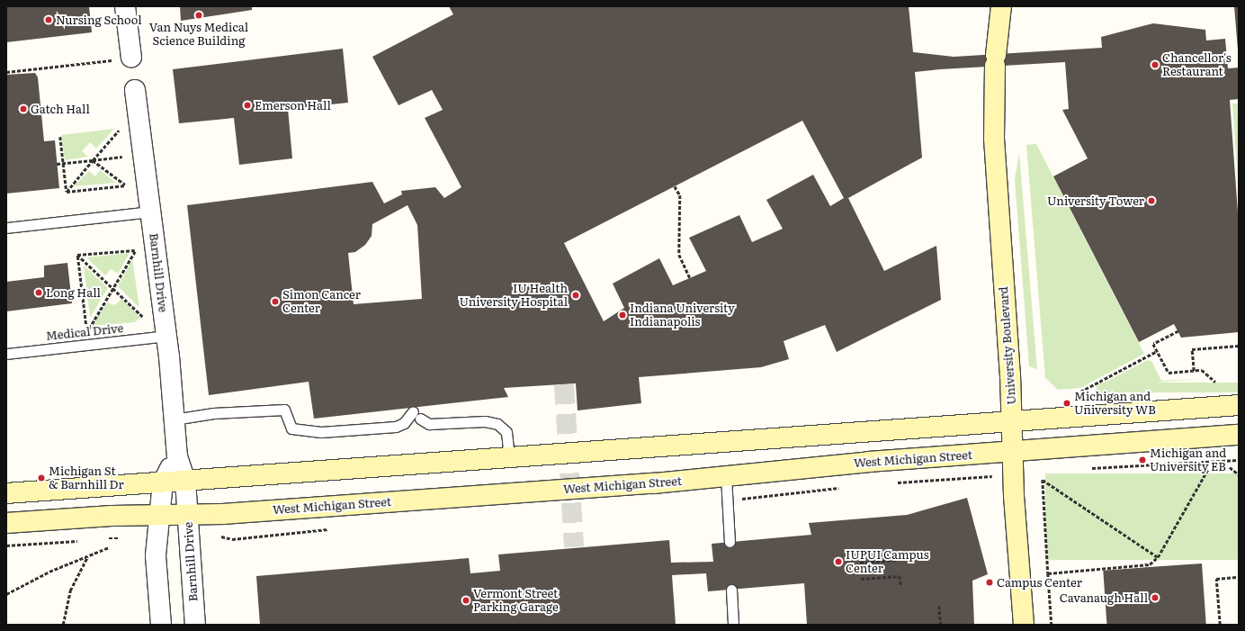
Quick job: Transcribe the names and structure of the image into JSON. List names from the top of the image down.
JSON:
{
  "streets": {
    "main road": ["University Boulevard", "West Michigan Street"],
    "street": ["Barnhill Drive"],
    "lane": ["Medical Drive"]
  },
  "crossings": [
    ["Barnhill Drive", "Medical Drive"],
    ["Barnhill Drive", "West Michigan Street"],
    ["University Boulevard", "West Michigan Street"]
  ],
  "places": [
    "Van Nuys Medical Science Building",
    "Nursing School",
    "Chancellor's Restaurant",
    "Emerson Hall",
    "Gatch Hall",
    "University Tower",
    "Long Hall",
    "IU Health University Hospital",
    "Simon Cancer Center",
    "Indiana University Indianapolis",
    "Michigan and University WB",
    "Michigan and University EB",
    "Michigan St & Barnhill Dr",
    "IUPUI Campus Center",
    "Campus Center",
    "Cavanaugh Hall",
    "Vermont Street Parking Garage"
  ]
}
